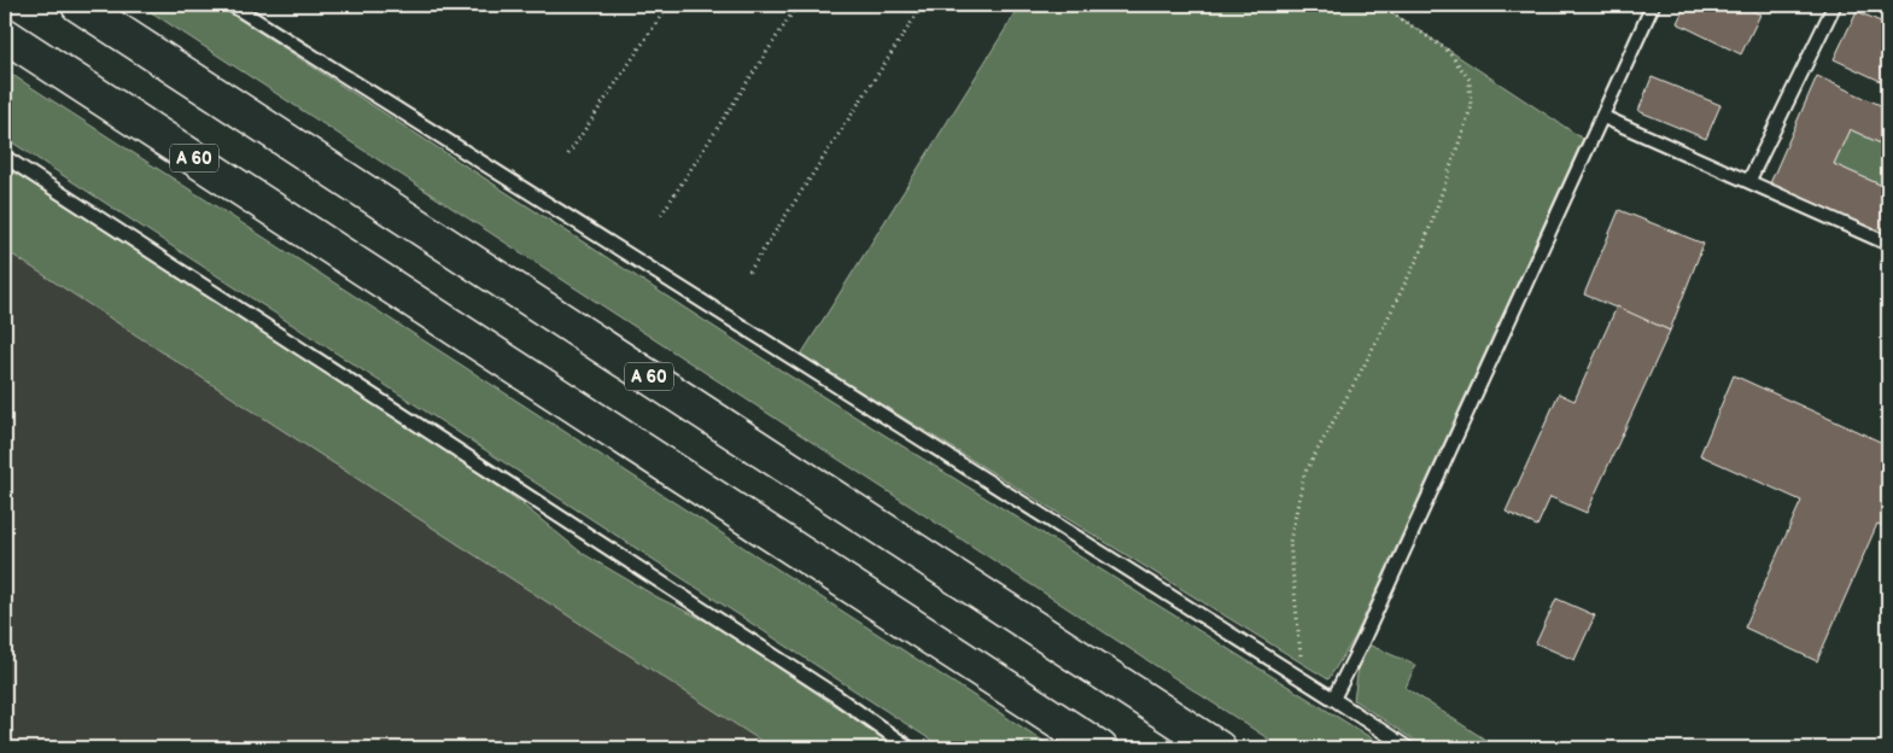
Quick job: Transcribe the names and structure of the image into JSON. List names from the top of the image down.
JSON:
{
  "streets": {
    "highway": ["A 60"]
  }
}
